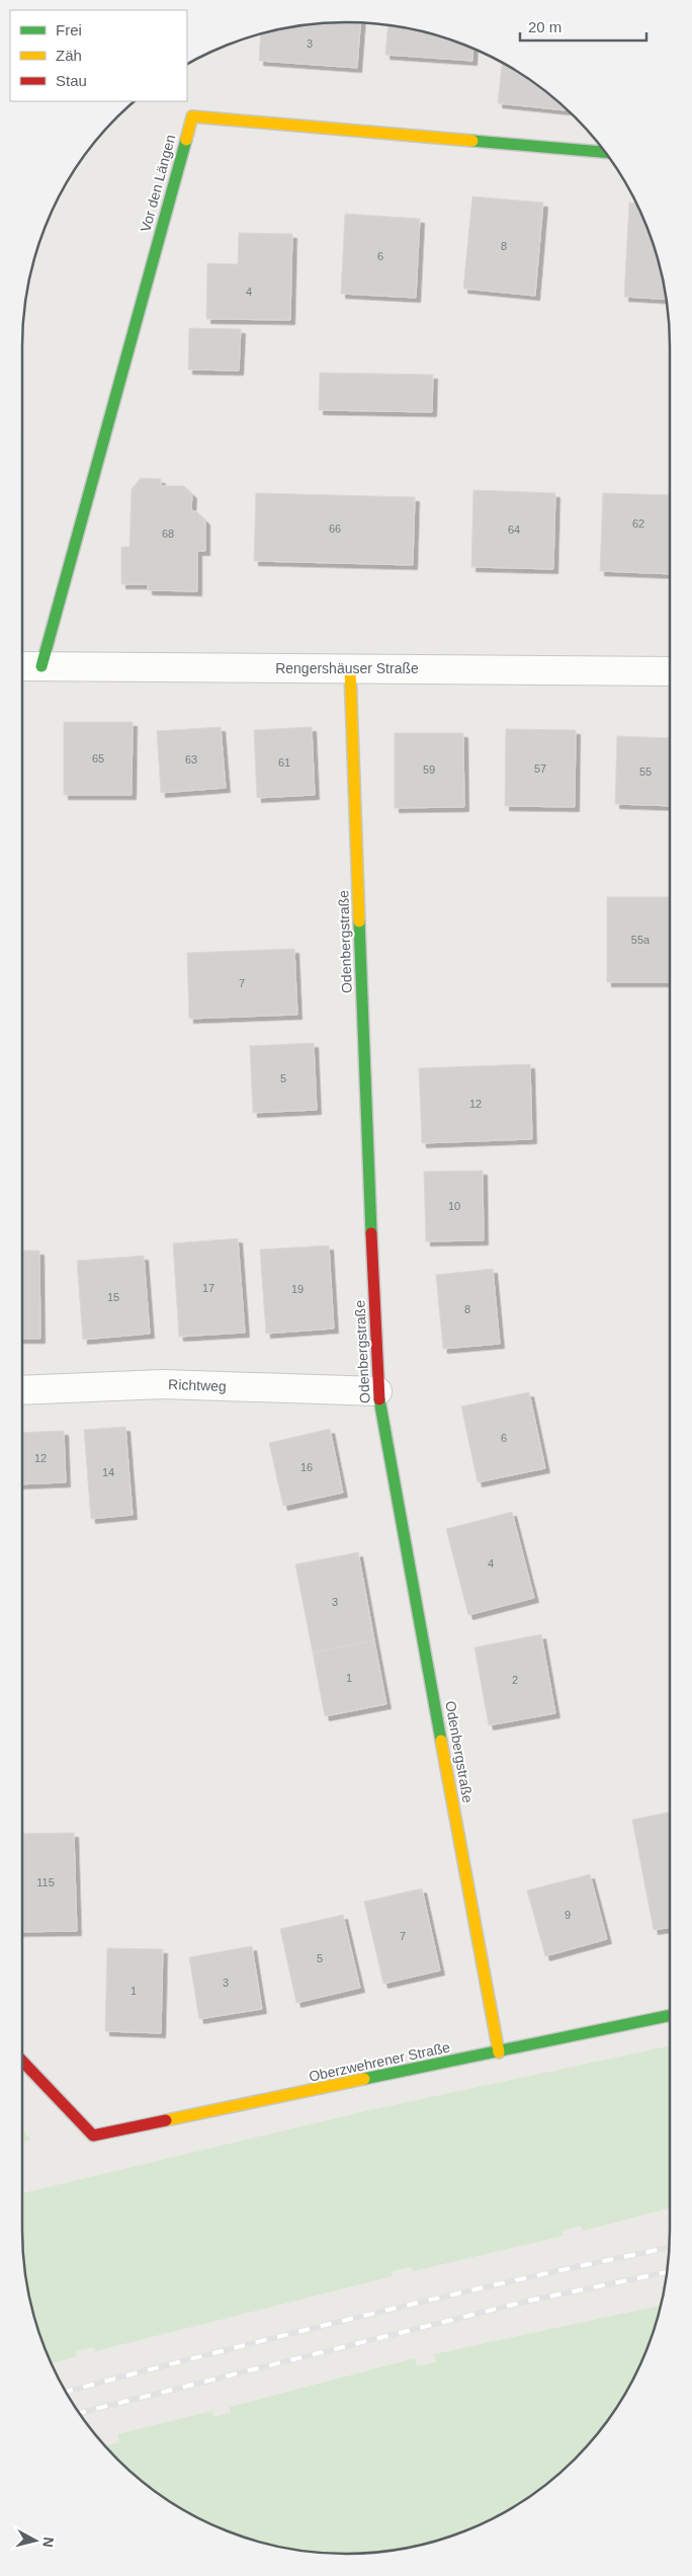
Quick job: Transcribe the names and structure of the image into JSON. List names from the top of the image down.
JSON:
{
  "streets": {
    "street": [
      "Vor den Längen",
      "Rengershäuser Straße",
      "Odenbergstraße",
      "Richtweg",
      "Oberzwehrener Straße"
    ]
  },
  "crossings": [
    ["Vor den Längen", "Rengershäuser Straße"],
    ["Rengershäuser Straße", "Odenbergstraße"],
    ["Odenbergstraße", "Richtweg"],
    ["Odenbergstraße", "Oberzwehrener Straße"]
  ],
  "house_numbers": [
    "3",
    "8",
    "6",
    "4",
    "62",
    "66",
    "64",
    "68",
    "65",
    "63",
    "61",
    "57",
    "59",
    "55",
    "55a",
    "7",
    "5",
    "12",
    "10",
    "17",
    "19",
    "15",
    "8",
    "6",
    "12",
    "16",
    "14",
    "4",
    "3",
    "1",
    "2",
    "115",
    "9",
    "7",
    "5",
    "3",
    "1"
  ],
  "legend": ["Frei", "Zäh", "Stau"],
  "scale_bar": "20 m",
  "north": "right"
}
